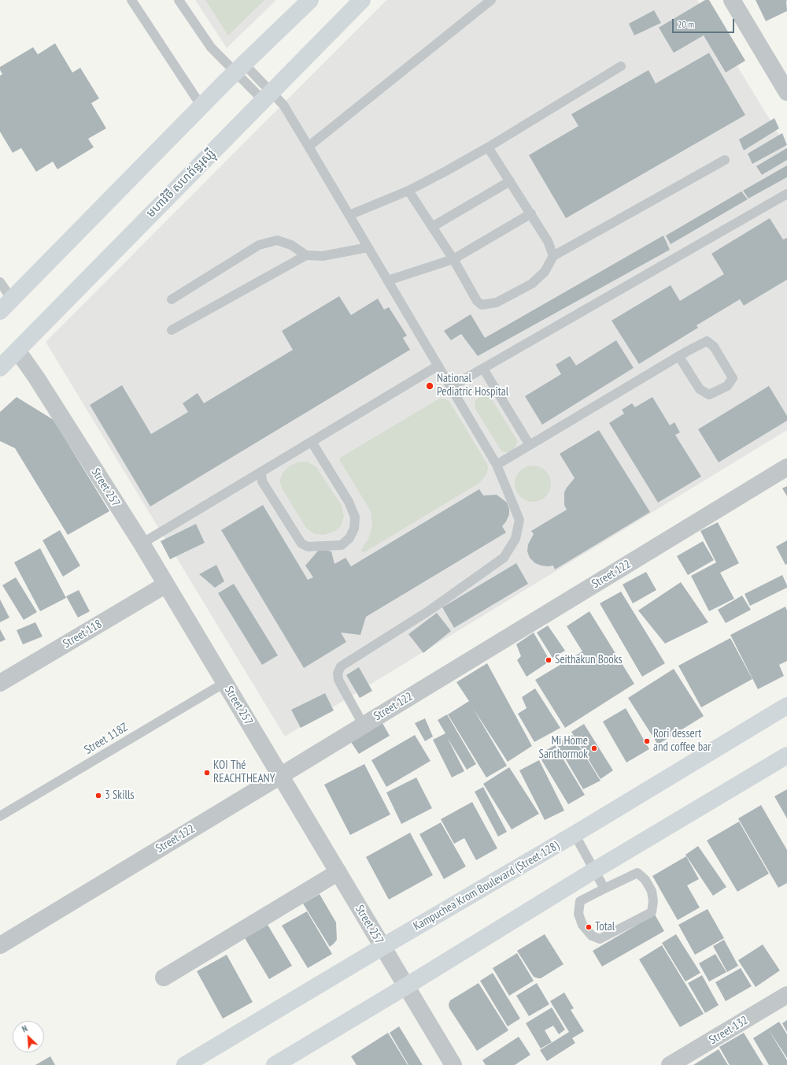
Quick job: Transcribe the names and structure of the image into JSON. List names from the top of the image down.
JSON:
{
  "streets": {
    "main road": ["មហាវិថី សហព័ន្ធរុស្ស៊ី", "Kampuchea Krom Boulevard (Street 128)"],
    "street": [
      "Street 257",
      "Street 122",
      "Street 118",
      "Street 132"
    ],
    "lane": ["Street 118Z"]
  },
  "crossings": [
    ["មហាវិថី សហព័ន្ធរុស្ស៊ី", "Street 257"],
    ["Street 257", "Street 122"],
    ["Street 257", "Street 118"],
    ["Street 257", "Street 118Z"],
    ["Street 257", "Kampuchea Krom Boulevard (Street 128)"]
  ],
  "places": [
    "National Pediatric Hospital",
    "Seithakun Books",
    "Rori dessert and coffee bar",
    "Mi Home Santhormok",
    "KOI Thé REACHTHEANY",
    "3 Skills",
    "Total"
  ],
  "scale_bar": "20 m",
  "north": "top left"
}
